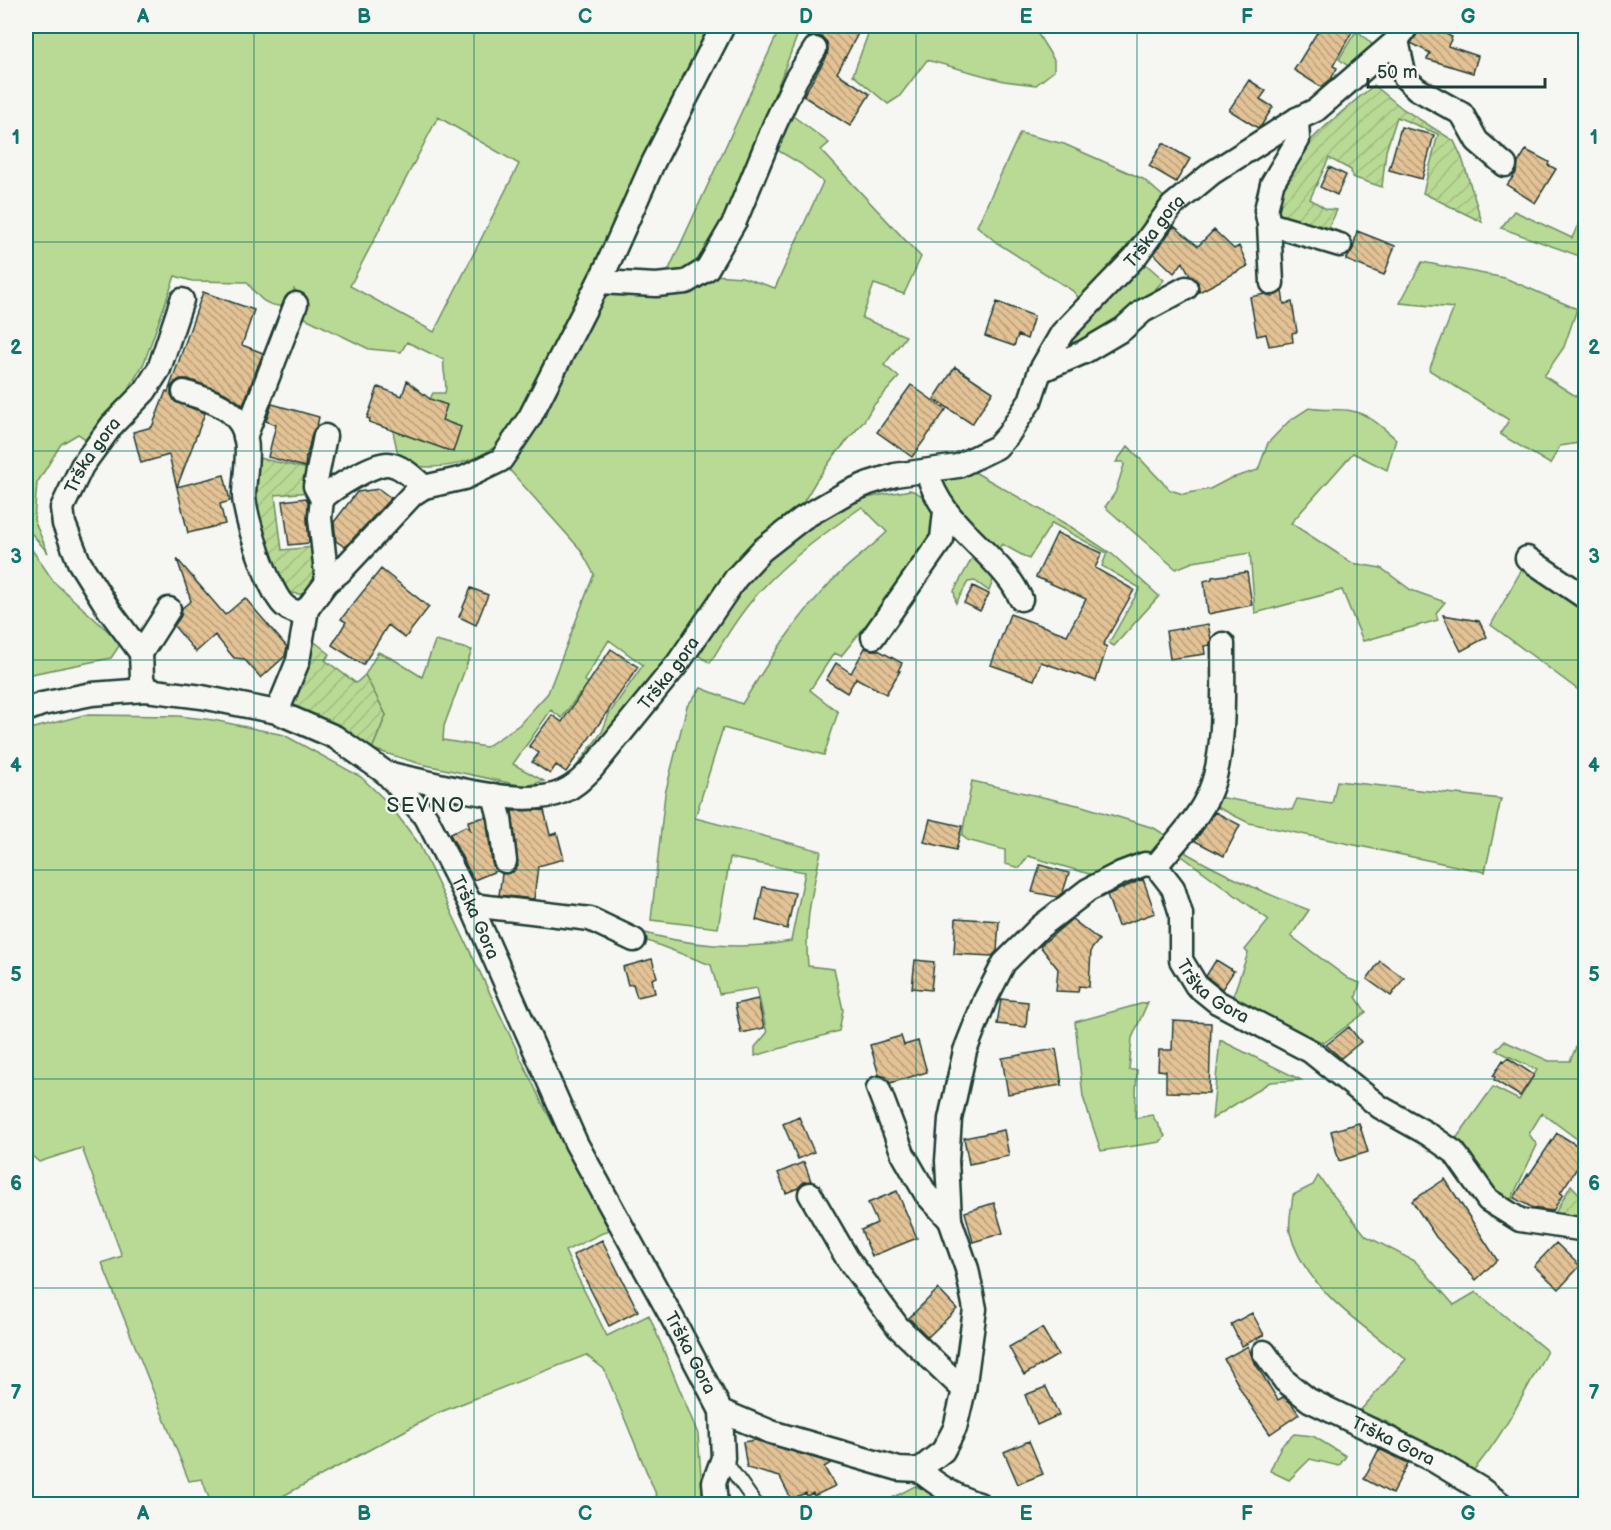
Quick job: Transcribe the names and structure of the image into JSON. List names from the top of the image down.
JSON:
{
  "streets": {
    "street": ["Trška gora", "Trška Gora"]
  },
  "crossings": [
    ["Trška gora", "Trška Gora"]
  ],
  "districts": ["SEVNO"],
  "scale_bar": "50 m",
  "grid": {
    "columns": [
      "A",
      "B",
      "C",
      "D",
      "E",
      "F",
      "G"
    ],
    "rows": [
      "1",
      "2",
      "3",
      "4",
      "5",
      "6",
      "7"
    ]
  }
}
